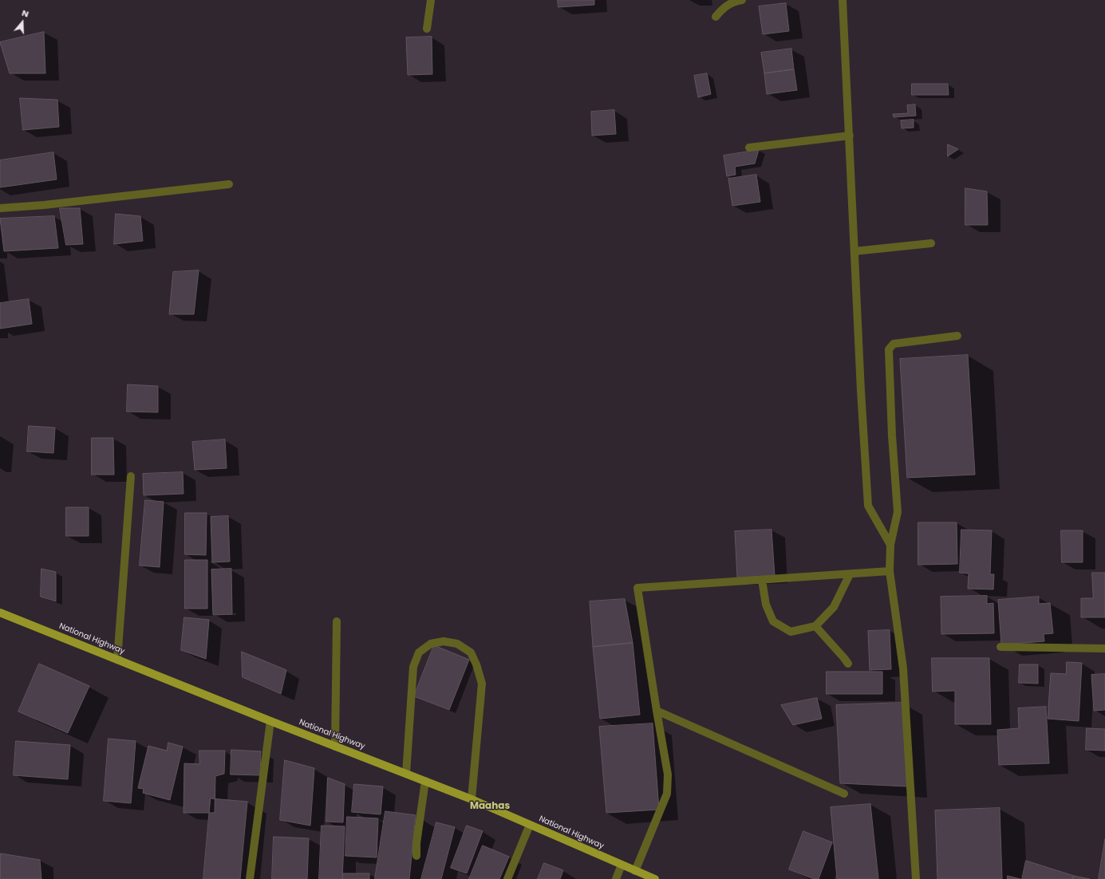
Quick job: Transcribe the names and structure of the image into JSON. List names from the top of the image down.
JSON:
{
  "streets": {
    "main road": ["National Highway"]
  },
  "districts": ["Maahas"],
  "north": "top"
}
